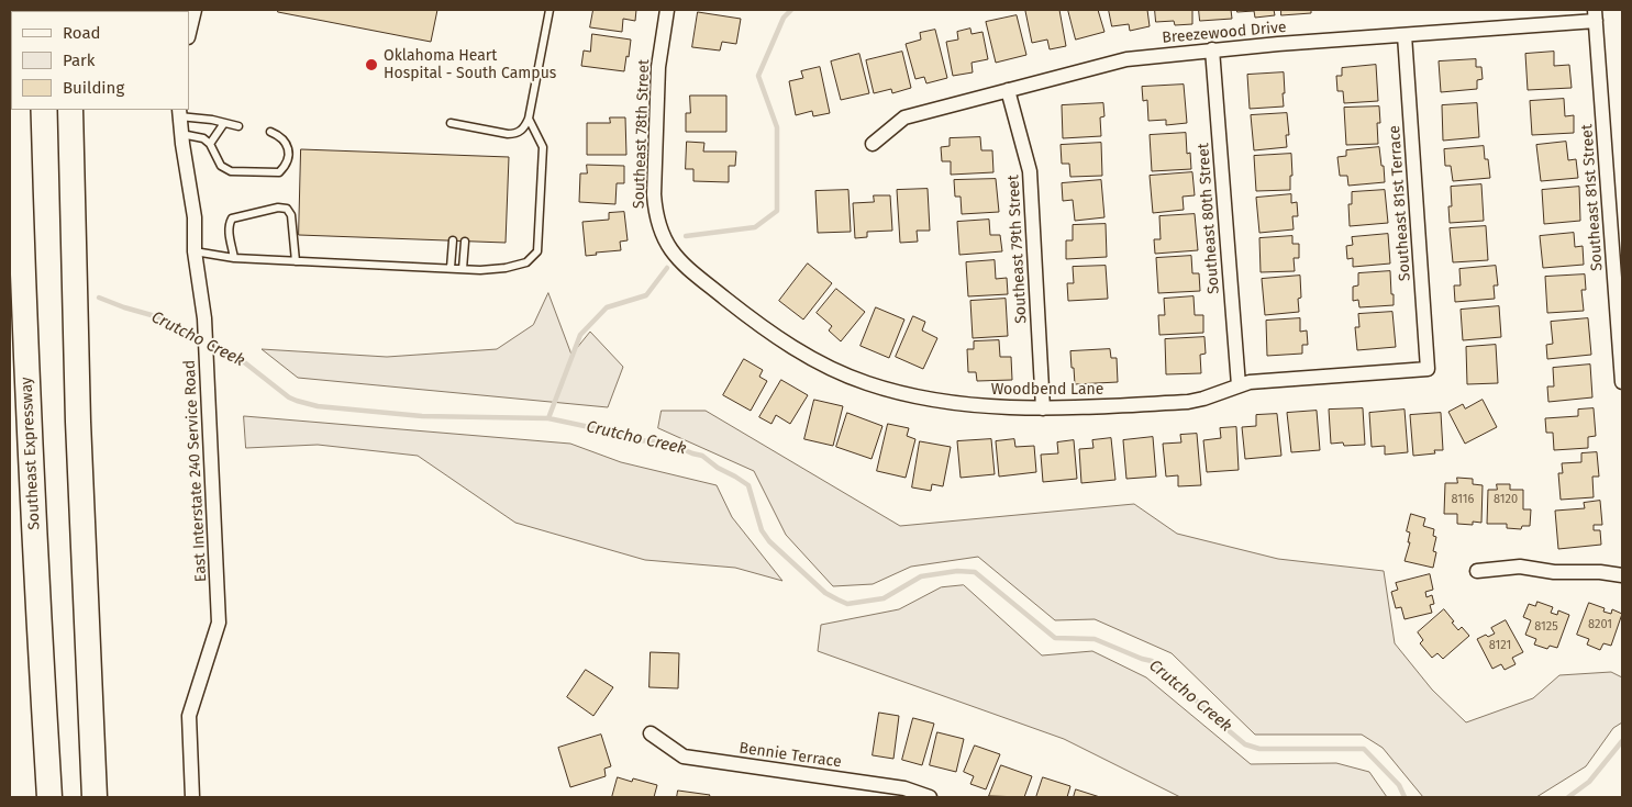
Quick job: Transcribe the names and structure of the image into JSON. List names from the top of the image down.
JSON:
{
  "streets": {
    "highway": ["Southeast Expressway"],
    "street": [
      "Breezewood Drive",
      "Southeast 78th Street",
      "Southeast 81st Street",
      "Southeast 81st Terrace",
      "Southeast 80th Street",
      "Southeast 79th Street",
      "Woodbend Lane",
      "East Interstate 240 Service Road",
      "Bennie Terrace"
    ]
  },
  "crossings": [
    ["Breezewood Drive", "Southeast 81st Street"],
    ["Breezewood Drive", "Southeast 81st Terrace"],
    ["Breezewood Drive", "Southeast 80th Street"],
    ["Breezewood Drive", "Southeast 79th Street"],
    ["Southeast 78th Street", "Woodbend Lane"],
    ["Southeast 81st Terrace", "Woodbend Lane"],
    ["Southeast 80th Street", "Woodbend Lane"],
    ["Southeast 79th Street", "Woodbend Lane"]
  ],
  "water": ["Crutcho Creek"],
  "places": ["Oklahoma Heart Hospital - South Campus"],
  "house_numbers": [
    "8116",
    "8120",
    "8201",
    "8125",
    "8121"
  ],
  "legend": ["Road", "Park", "Building"]
}
